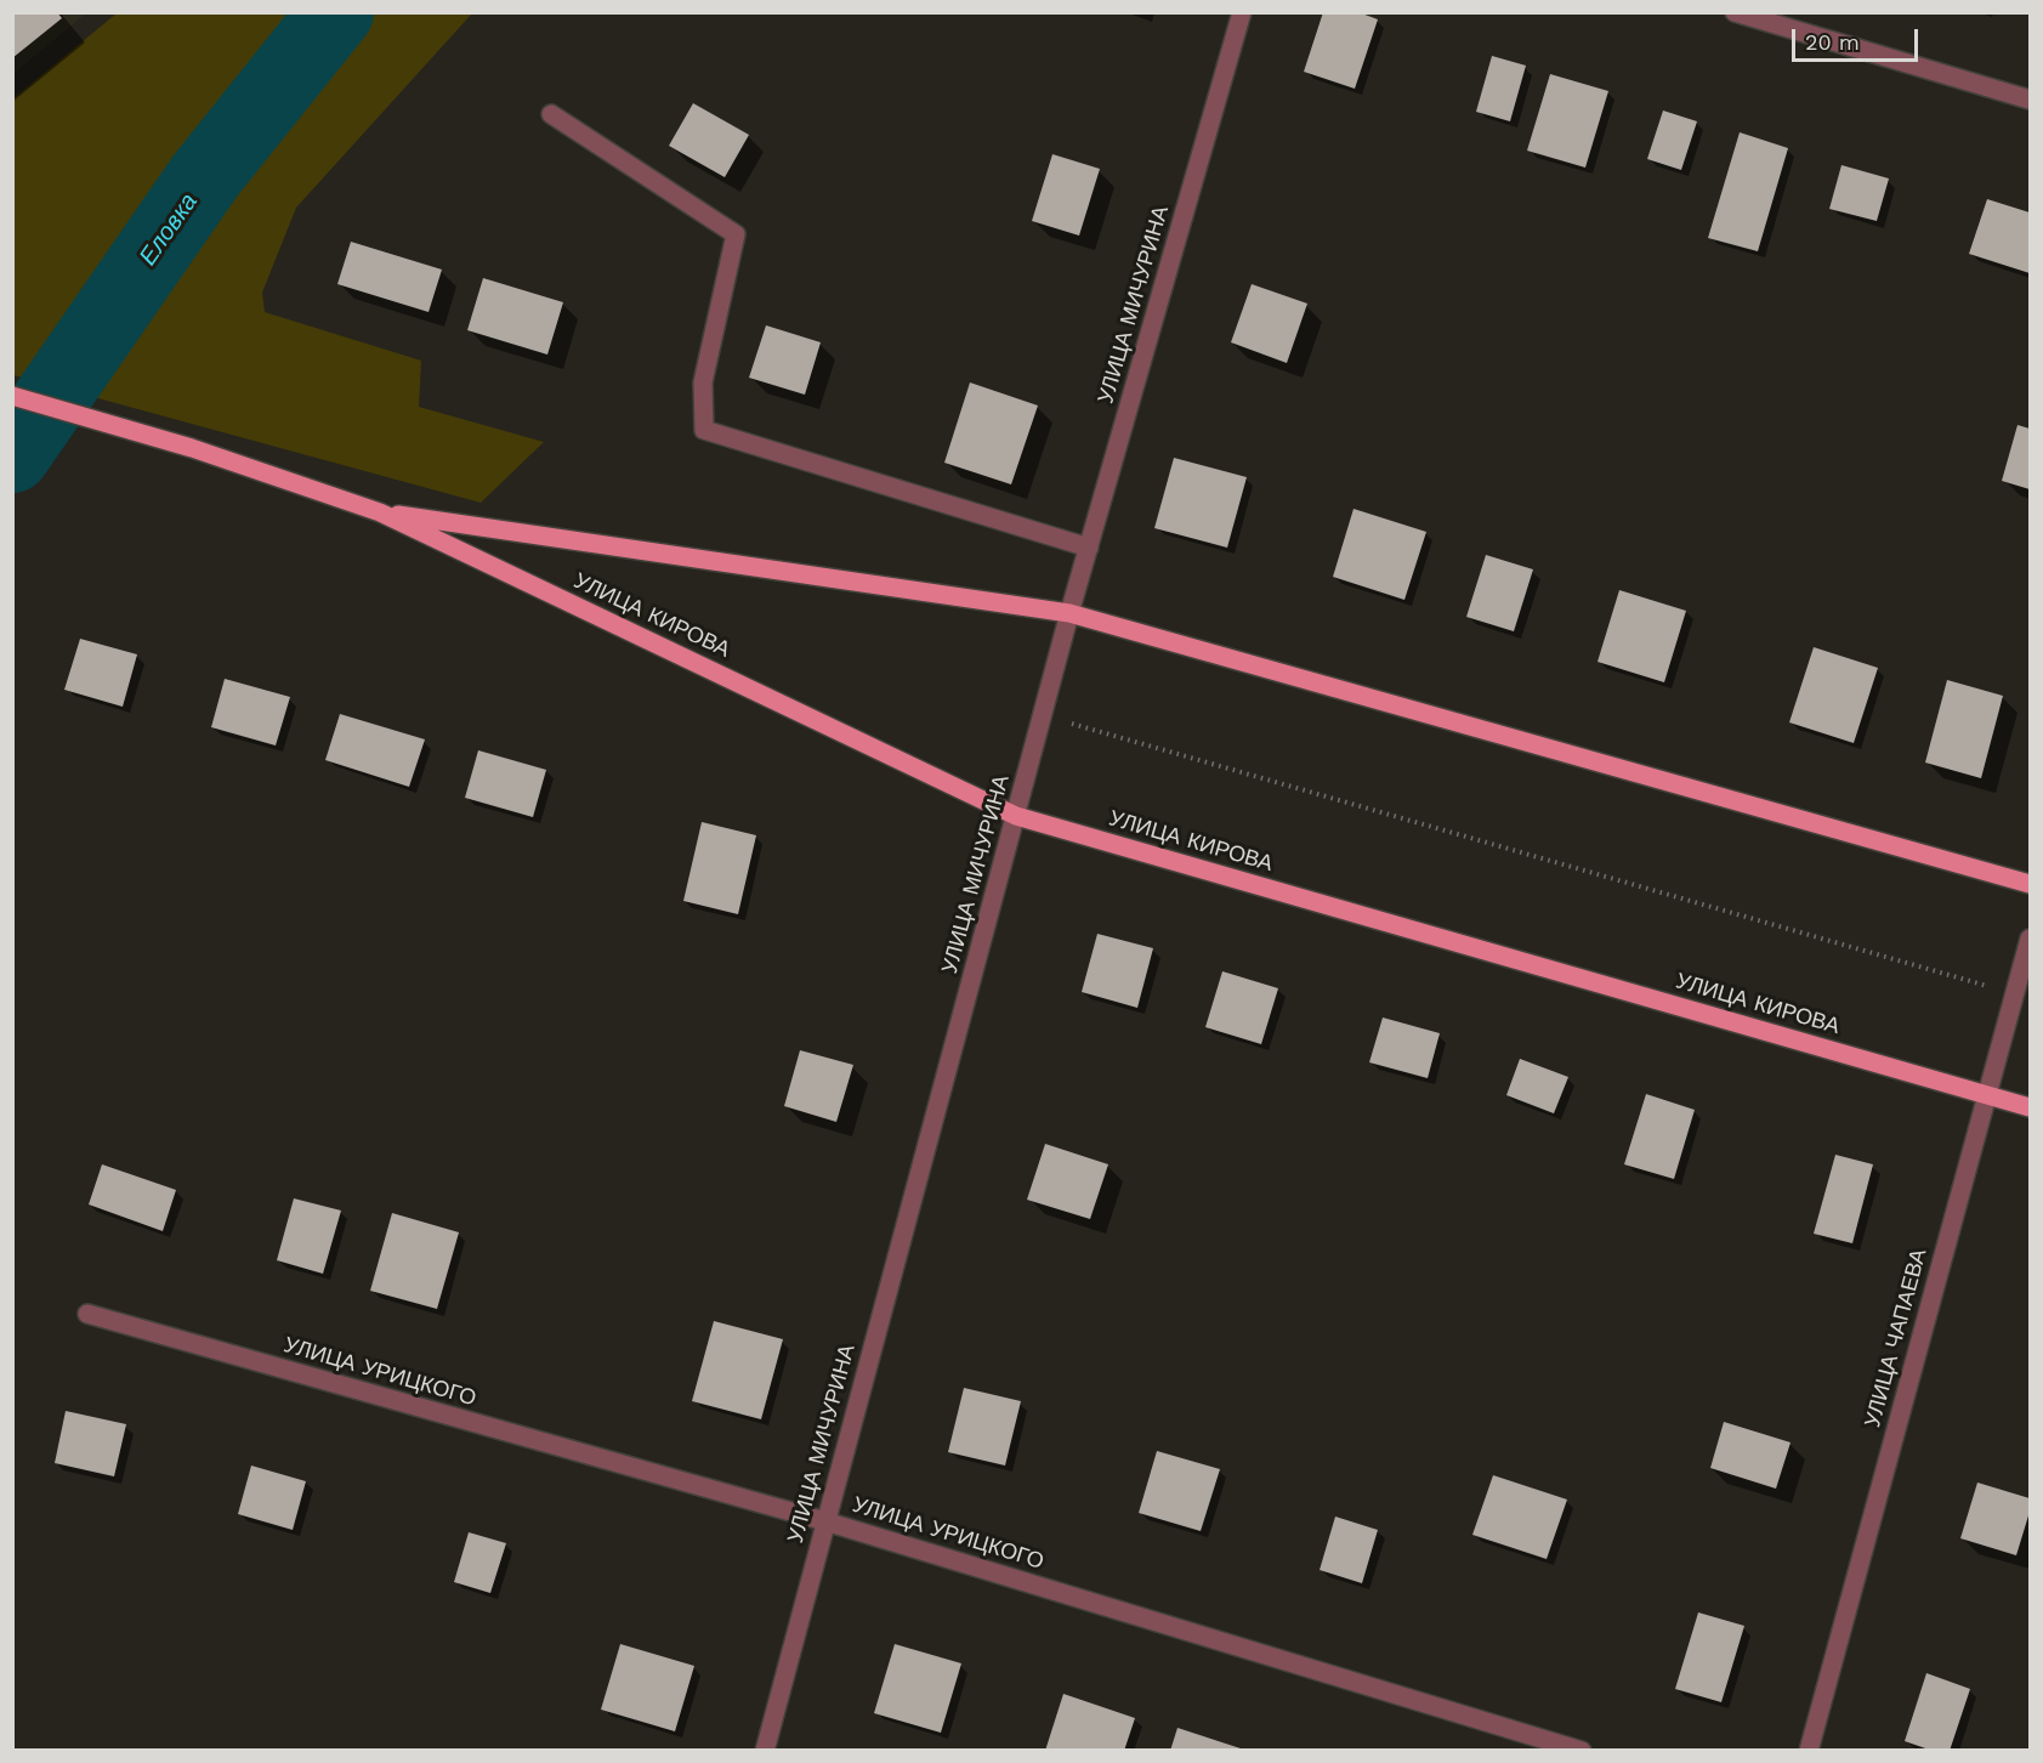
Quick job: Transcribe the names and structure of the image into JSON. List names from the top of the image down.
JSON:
{
  "streets": {
    "main road": ["УЛИЦА КИРОВА"],
    "street": ["УЛИЦА МИЧУРИНА", "УЛИЦА ЧАПАЕВА", "УЛИЦА УРИЦКОГО"]
  },
  "crossings": [
    ["УЛИЦА МИЧУРИНА", "УЛИЦА КИРОВА"],
    ["УЛИЦА МИЧУРИНА", "УЛИЦА УРИЦКОГО"],
    ["УЛИЦА КИРОВА", "УЛИЦА ЧАПАЕВА"]
  ],
  "water": ["Еловка"],
  "scale_bar": "20 m"
}
